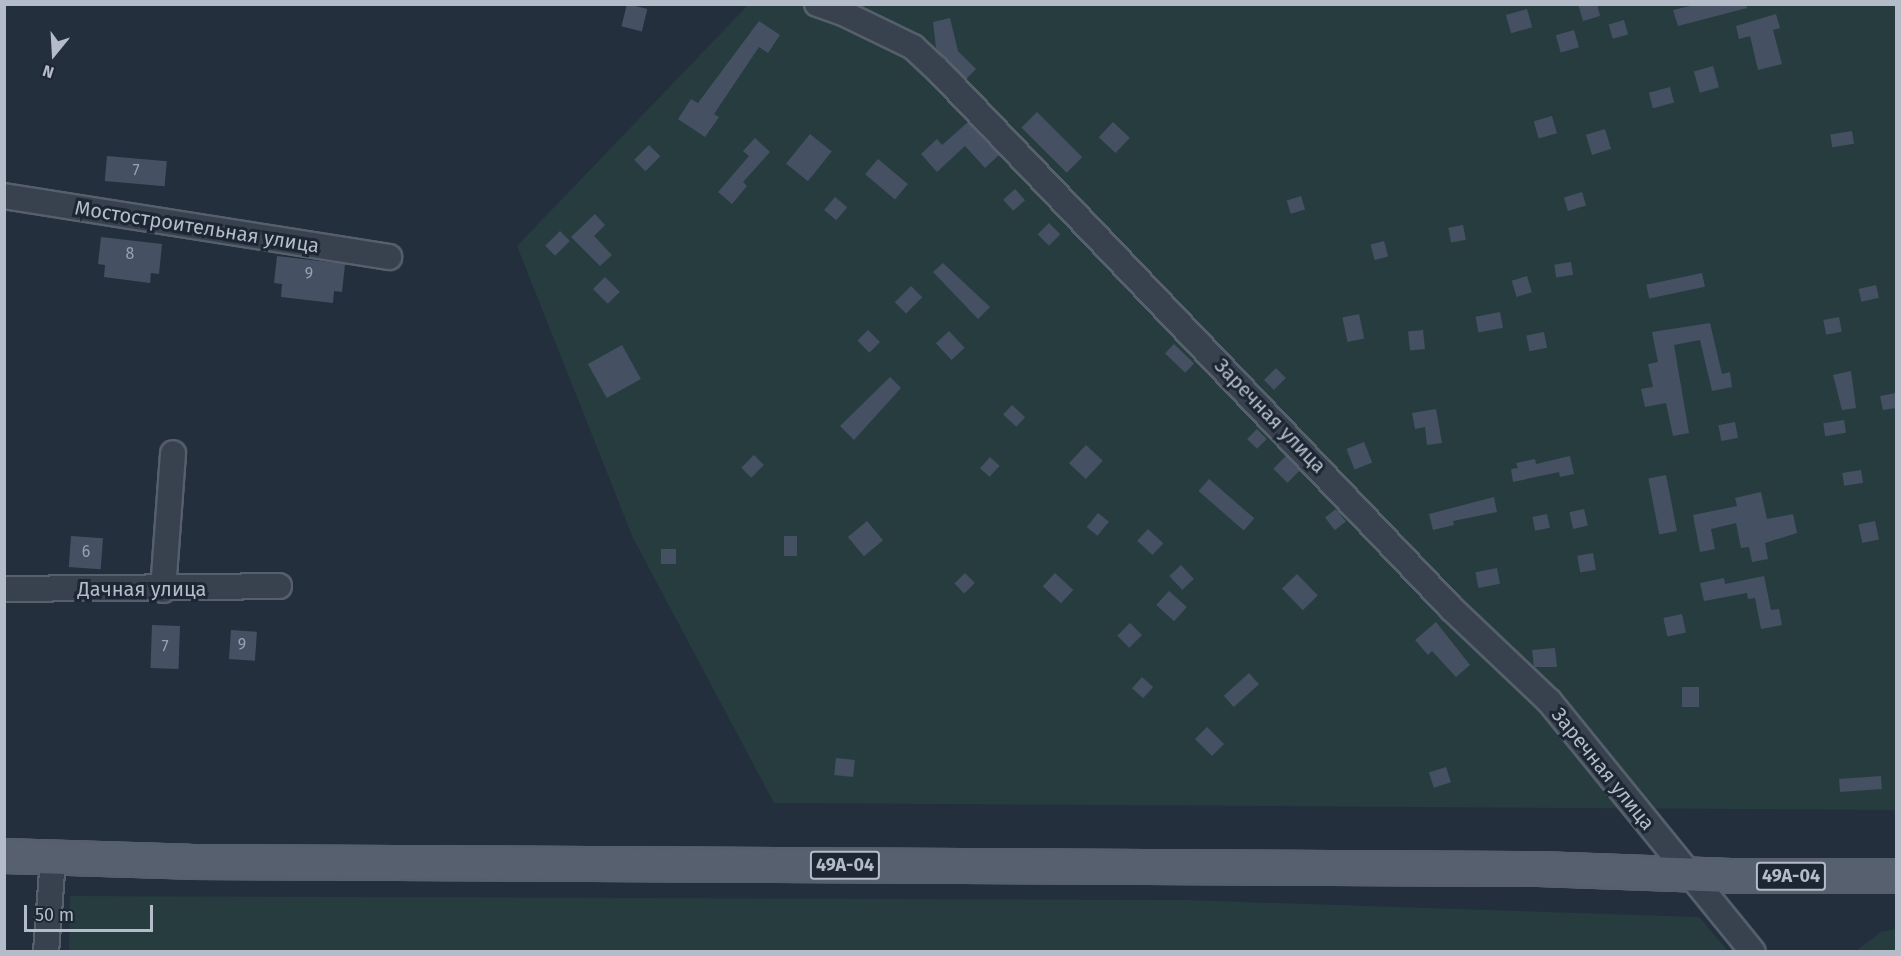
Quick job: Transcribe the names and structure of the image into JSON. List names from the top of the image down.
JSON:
{
  "streets": {
    "main road": ["49А-04"],
    "street": ["Мостостроительная улица", "Заречная улица", "Дачная улица"]
  },
  "crossings": [
    ["Заречная улица", "49А-04"]
  ],
  "house_numbers": [
    "7",
    "8",
    "9",
    "6",
    "9",
    "7"
  ],
  "scale_bar": "50 m",
  "north": "bottom"
}
